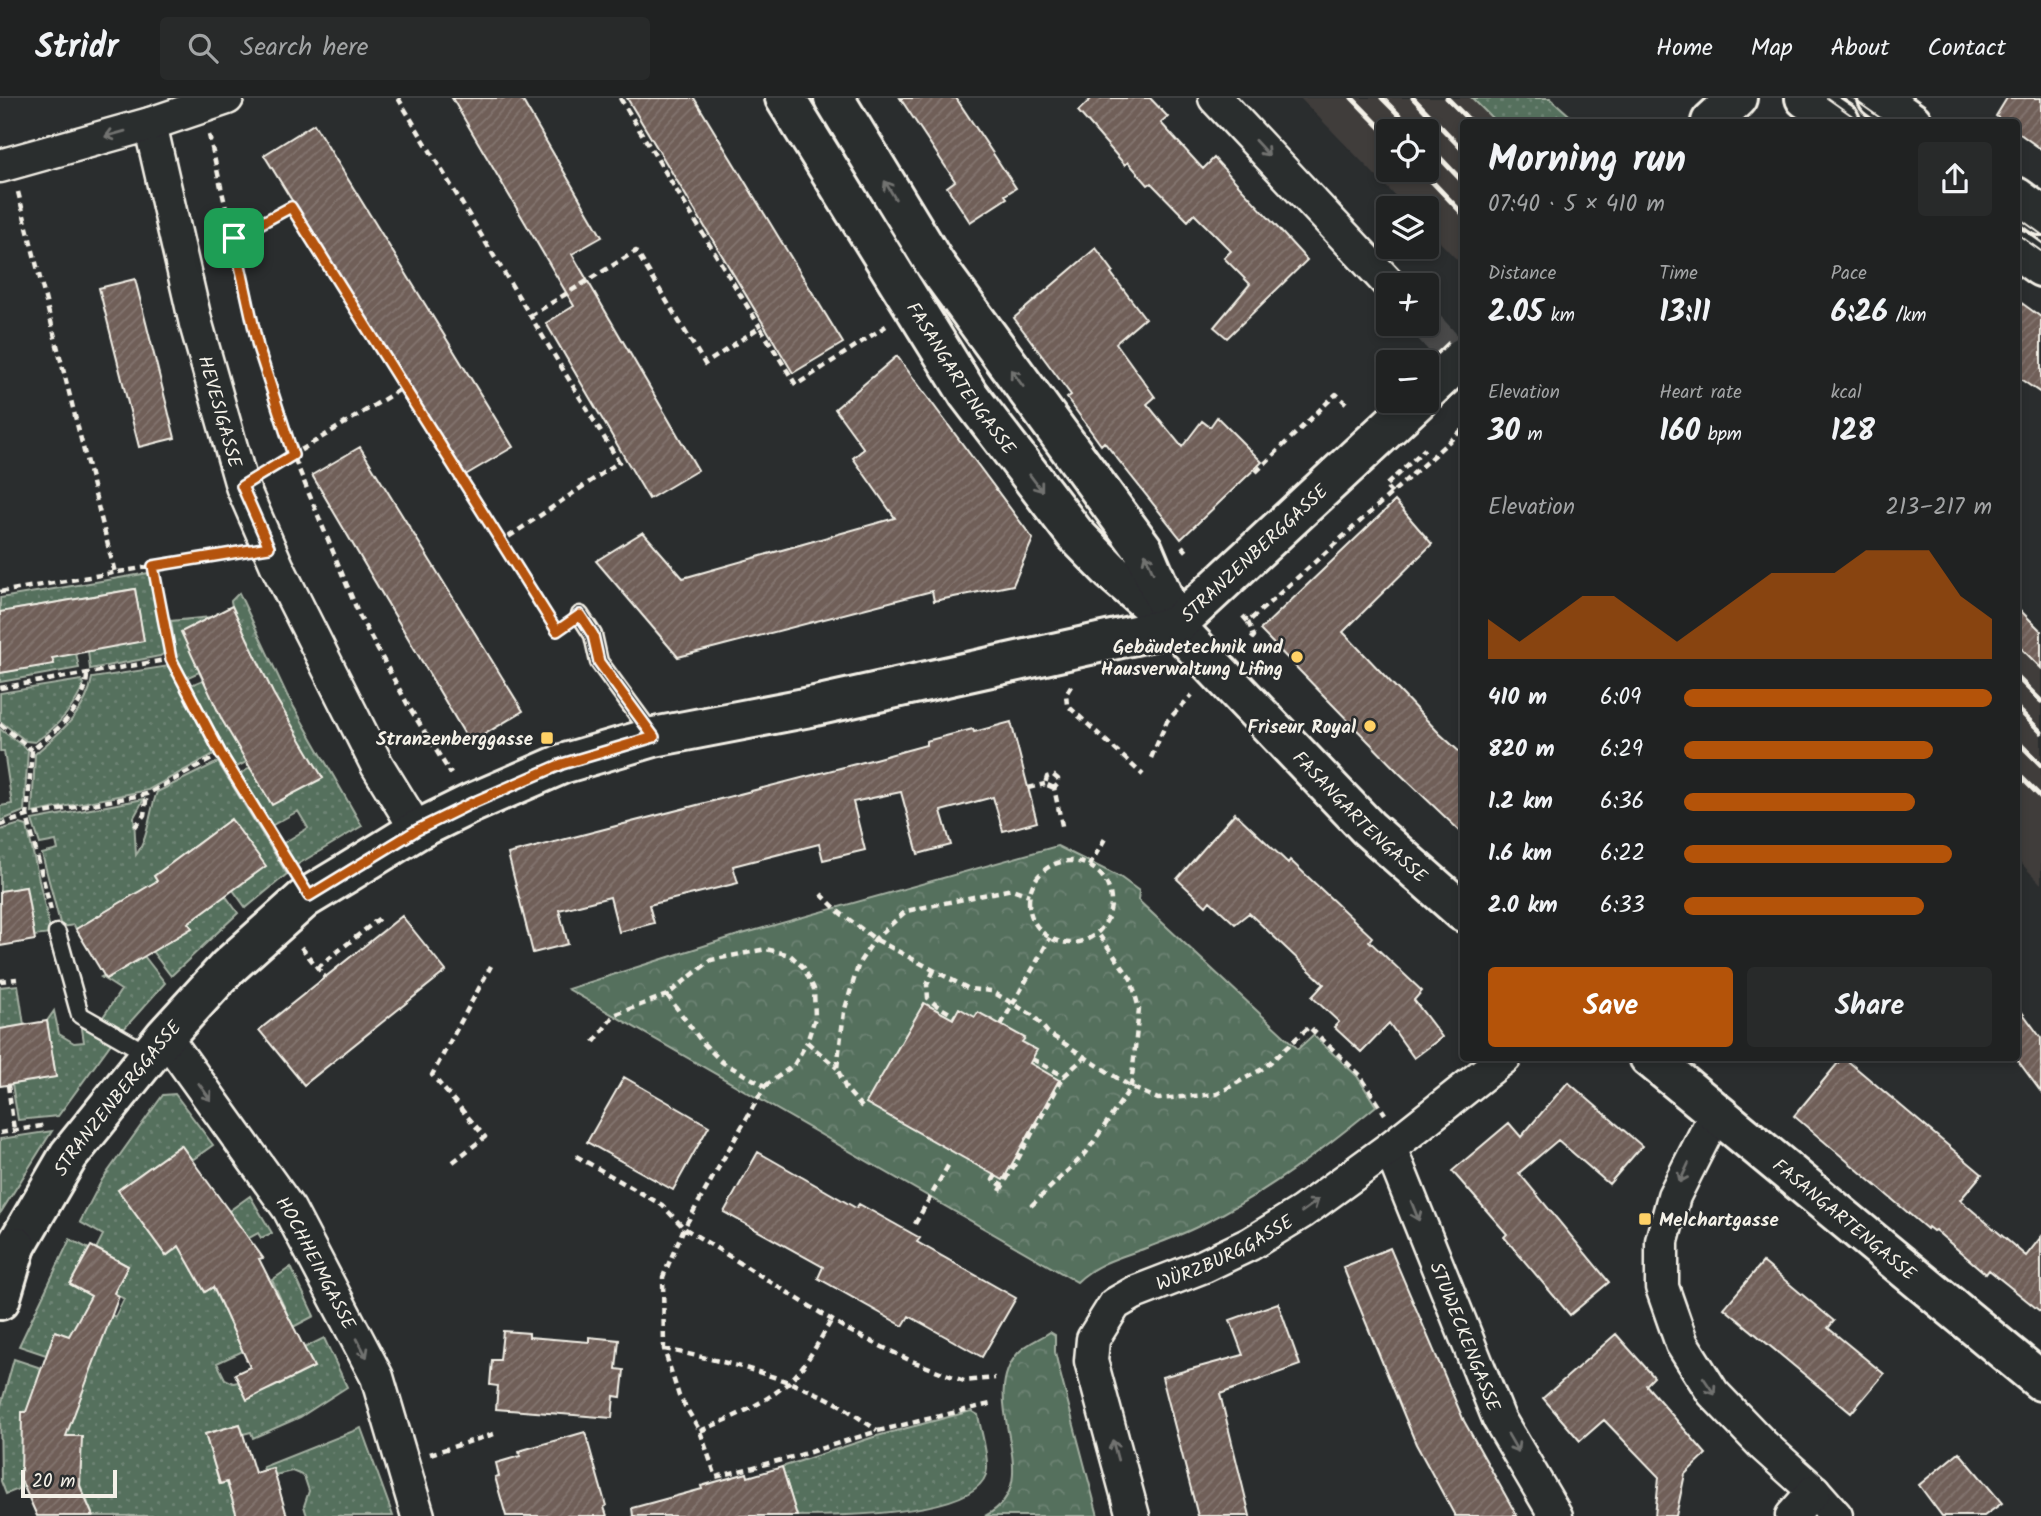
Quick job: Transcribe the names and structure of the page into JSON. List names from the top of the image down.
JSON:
{
  "streets": {
    "main road": ["FASANGARTENGASSE", "STRANZENBERGGASSE"],
    "street": [
      "HEVESIGASSE",
      "WÜRZBURGGASSE",
      "HOCHHEIMGASSE",
      "STUWECKENGASSE"
    ]
  },
  "crossings": [
    ["FASANGARTENGASSE", "STRANZENBERGGASSE"],
    ["HEVESIGASSE", "STRANZENBERGGASSE"],
    ["STRANZENBERGGASSE", "HOCHHEIMGASSE"],
    ["WÜRZBURGGASSE", "STUWECKENGASSE"]
  ],
  "one_way": ["WÜRZBURGGASSE", "HOCHHEIMGASSE", "STUWECKENGASSE"],
  "places": {
    "other": ["Gebäudetechnik und Hausverwaltung Lifing", "Friseur Royal"],
    "transit": ["Stranzenberggasse", "Melchartgasse"]
  },
  "scale_bar": "20 m",
  "page": {
    "header": "Stridr",
    "search": "Search here",
    "nav": [
      "Home",
      "Map",
      "About",
      "Contact"
    ],
    "map_buttons": ["+", "−"],
    "heading": ["Morning run", "07:40 · 5 × 410 m"],
    "stats": [
      ["Distance", "2.05 km"],
      ["Time", "13:11"],
      ["Pace", "6:26 /km"],
      ["Elevation", "30 m"],
      ["Heart rate", "160 bpm"],
      ["kcal", "128"]
    ],
    "chart": ["Elevation", "213–217 m"],
    "list": [
      {
        "name": "410 m",
        "note": "6:09"
      },
      {
        "name": "820 m",
        "note": "6:29"
      },
      {
        "name": "1.2 km",
        "note": "6:36"
      },
      {
        "name": "1.6 km",
        "note": "6:22"
      },
      {
        "name": "2.0 km",
        "note": "6:33"
      }
    ],
    "buttons": ["Save", "Share"],
    "scale": "20 m"
  }
}
